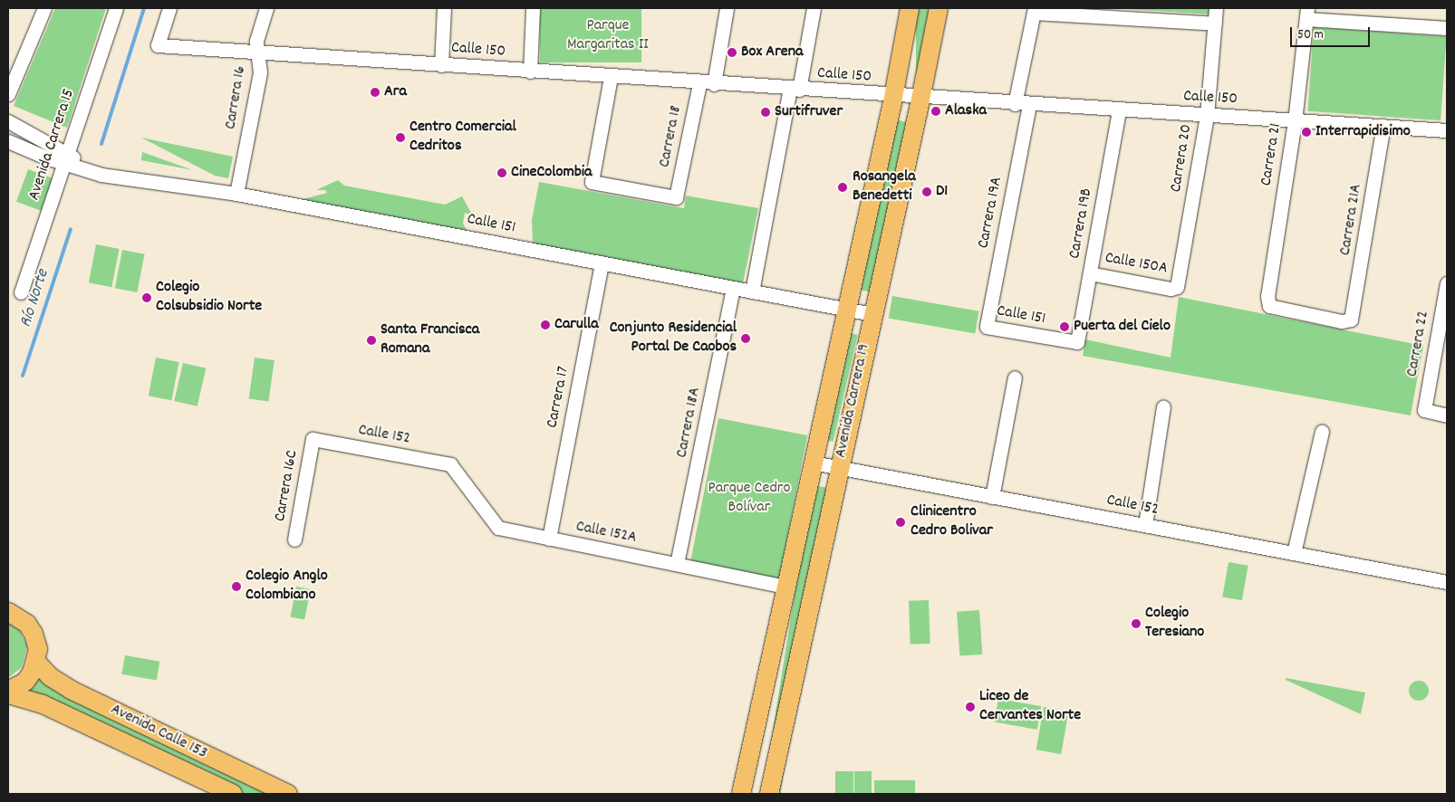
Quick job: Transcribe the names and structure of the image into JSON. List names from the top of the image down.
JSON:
{
  "streets": {
    "main road": ["Avenida Carrera 19", "Avenida Calle 153"],
    "street": [
      "Calle 150",
      "Carrera 16",
      "Carrera 18",
      "Avenida Carrera 15",
      "Carrera 21",
      "Carrera 20",
      "Carrera 19A",
      "Carrera 21A",
      "Carrera 19B",
      "Calle 151",
      "Calle 150A",
      "Carrera 22",
      "Carrera 17",
      "Carrera 18A",
      "Calle 152",
      "Carrera 16C",
      "Calle 152A"
    ]
  },
  "crossings": [
    ["Calle 150", "Carrera 16"],
    ["Calle 150", "Carrera 18"],
    ["Calle 150", "Carrera 21"],
    ["Calle 150", "Carrera 20"],
    ["Calle 150", "Carrera 19A"],
    ["Calle 150", "Carrera 21A"],
    ["Calle 150", "Carrera 19B"],
    ["Calle 150", "Avenida Carrera 19"],
    ["Carrera 16", "Calle 151"],
    ["Avenida Carrera 15", "Calle 151"],
    ["Carrera 21", "Carrera 21A"],
    ["Carrera 20", "Calle 150A"],
    ["Carrera 19A", "Calle 151"],
    ["Carrera 19B", "Calle 151"],
    ["Carrera 19B", "Calle 150A"],
    ["Calle 151", "Carrera 17"],
    ["Calle 151", "Avenida Carrera 19"],
    ["Calle 151", "Carrera 18A"],
    ["Carrera 17", "Calle 152A"],
    ["Avenida Carrera 19", "Calle 152"],
    ["Avenida Carrera 19", "Calle 152A"],
    ["Carrera 18A", "Calle 152A"],
    ["Calle 152", "Carrera 16C"],
    ["Calle 152", "Calle 152A"]
  ],
  "water": ["Río Norte"],
  "parks": ["Parque Margaritas II", "Parque Cedro Bolívar"],
  "places": [
    "Box Arena",
    "Ara",
    "Alaska",
    "Surtifruver",
    "Interrapidisimo",
    "Centro Comercial Cedritos",
    "CineColombia",
    "Rosangela Benedetti",
    "D1",
    "Colegio Colsubsidio Norte",
    "Carulla",
    "Puerta del Cielo",
    "Conjunto Residencial Portal De Caobos",
    "Santa Francisca Romana",
    "Clinicentro Cedro Bolivar",
    "Colegio Anglo Colombiano",
    "Colegio Teresiano",
    "Liceo de Cervantes Norte"
  ],
  "scale_bar": "50 m"
}
